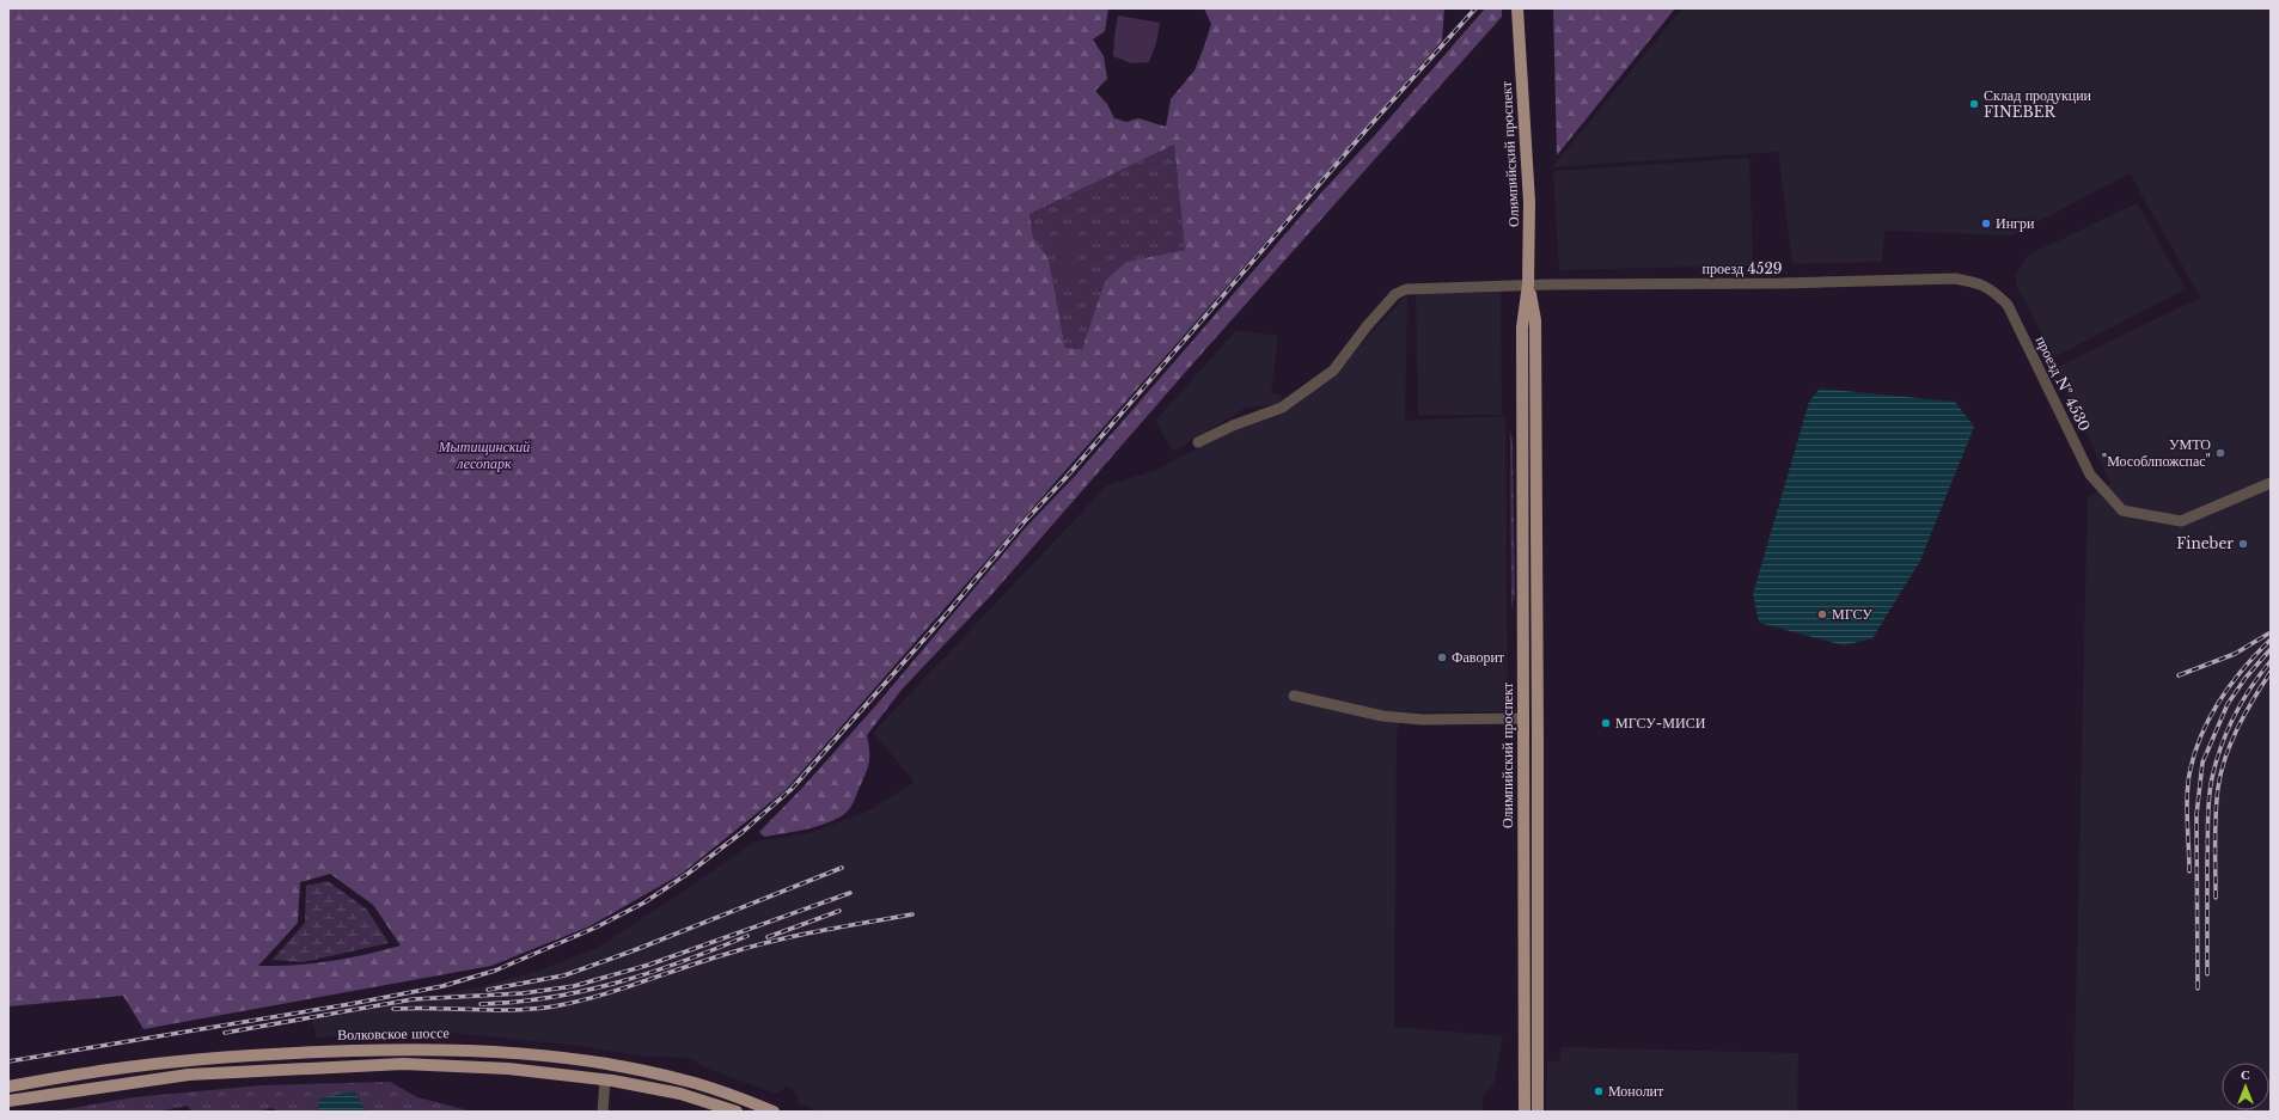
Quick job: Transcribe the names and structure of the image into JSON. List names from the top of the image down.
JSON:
{
  "streets": {
    "main road": ["Олимпийский проспект", "Волковское шоссе"],
    "street": ["проезд 4529", "проезд № 4530"]
  },
  "crossings": [
    ["Олимпийский проспект", "проезд 4529"],
    ["проезд 4529", "проезд № 4530"]
  ],
  "parks": ["Мытищинский лесопарк"],
  "places": [
    "Склад продукции FINEBER",
    "Ингри",
    "УМТО \"Мособлпожспас\"",
    "Fineber",
    "МГСУ",
    "Фаворит",
    "МГСУ-МИСИ",
    "Монолит"
  ],
  "north": "top"
}
